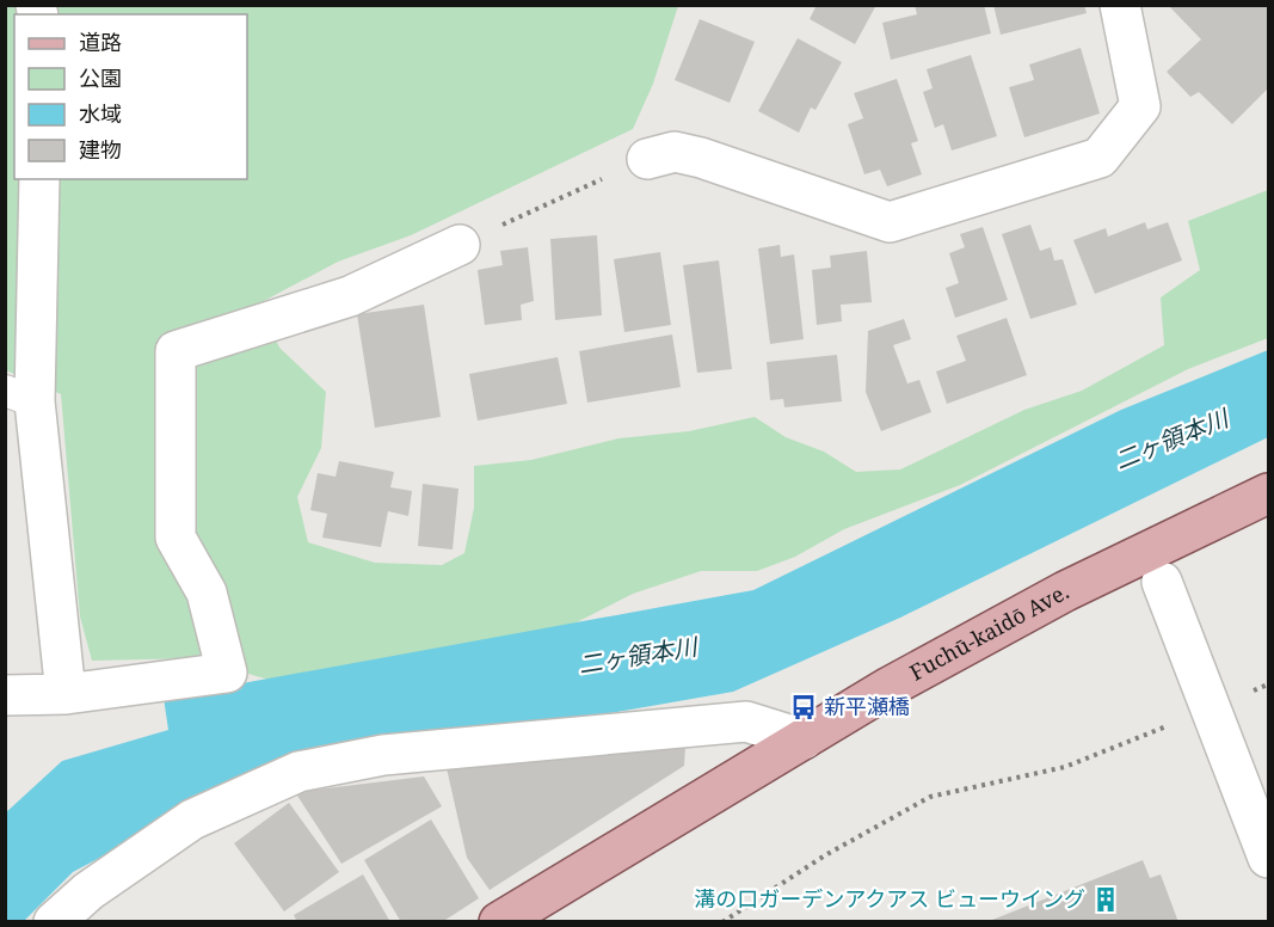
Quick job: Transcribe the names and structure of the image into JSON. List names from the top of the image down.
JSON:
{
  "streets": {
    "main road": ["Fuchū-kaidō Ave."]
  },
  "water": ["二ヶ領本川"],
  "places": {
    "bus stop": ["新平瀬橋"],
    "building": ["溝の口ガーデンアクアス ビューウイング"]
  },
  "legend": [
    "道路",
    "公園",
    "水域",
    "建物"
  ]
}
